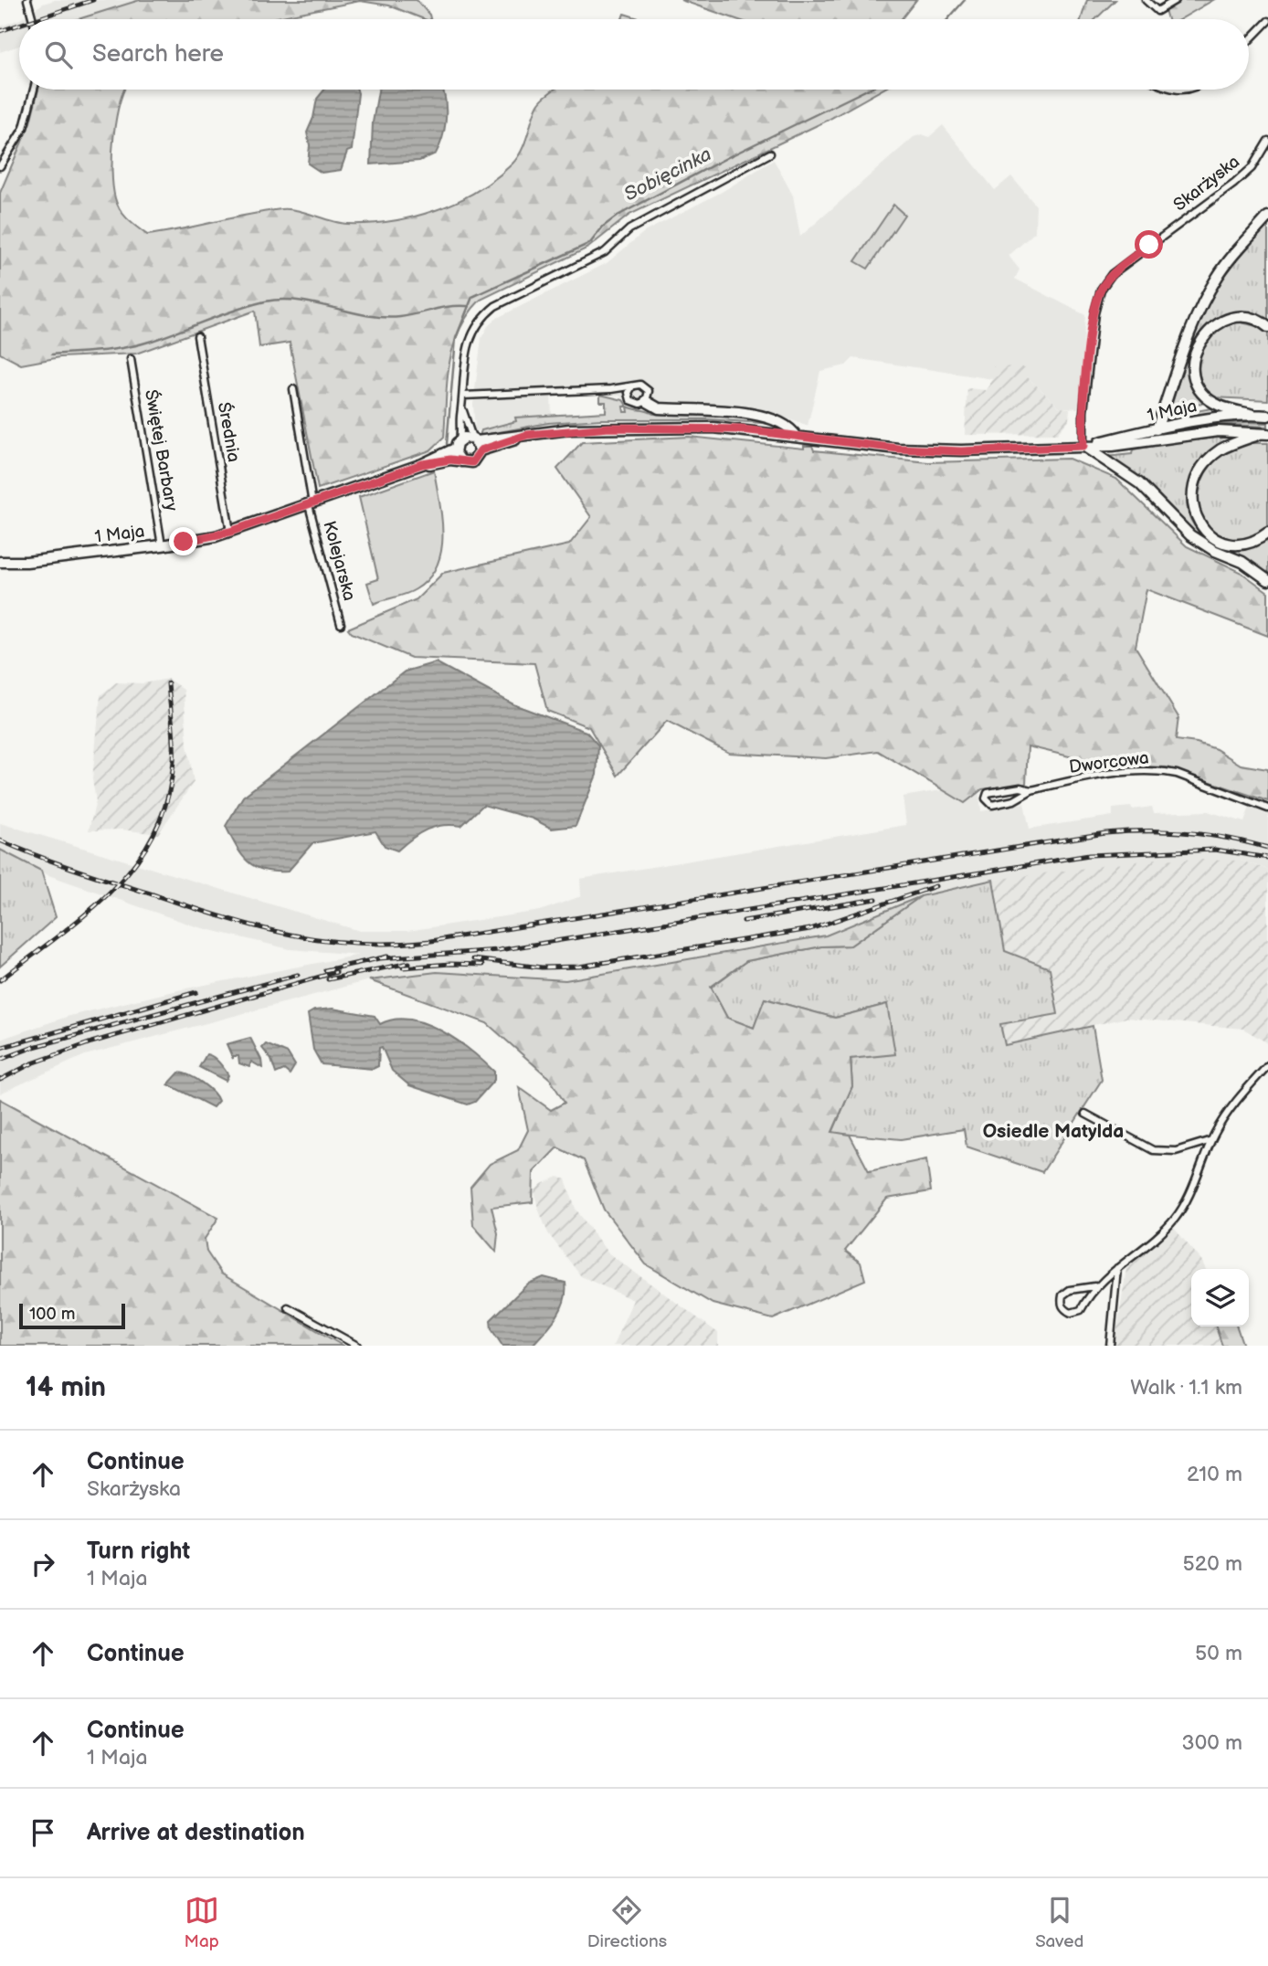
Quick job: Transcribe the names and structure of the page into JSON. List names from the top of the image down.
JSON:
{
  "streets": {
    "main road": ["1 Maja"],
    "street": [
      "Skarżyska",
      "Średnia",
      "Świętej Barbary",
      "Kolejarska",
      "Dworcowa"
    ]
  },
  "crossings": [
    ["Skarżyska", "1 Maja"],
    ["1 Maja", "Średnia"],
    ["1 Maja", "Świętej Barbary"],
    ["1 Maja", "Kolejarska"]
  ],
  "districts": ["Osiedle Matylda"],
  "water": ["Sobięcinka"],
  "scale_bar": "100 m",
  "page": {
    "search": "Search here",
    "scale": "100 m",
    "heading": ["14 min", "Walk · 1.1 km"],
    "list": [
      ["Continue", "Skarżyska", "210 m"],
      ["Turn right", "1 Maja", "520 m"],
      ["Continue", "50 m"],
      ["Continue", "1 Maja", "300 m"],
      "Arrive at destination"
    ],
    "nav": ["Map", "Directions", "Saved"]
  }
}
